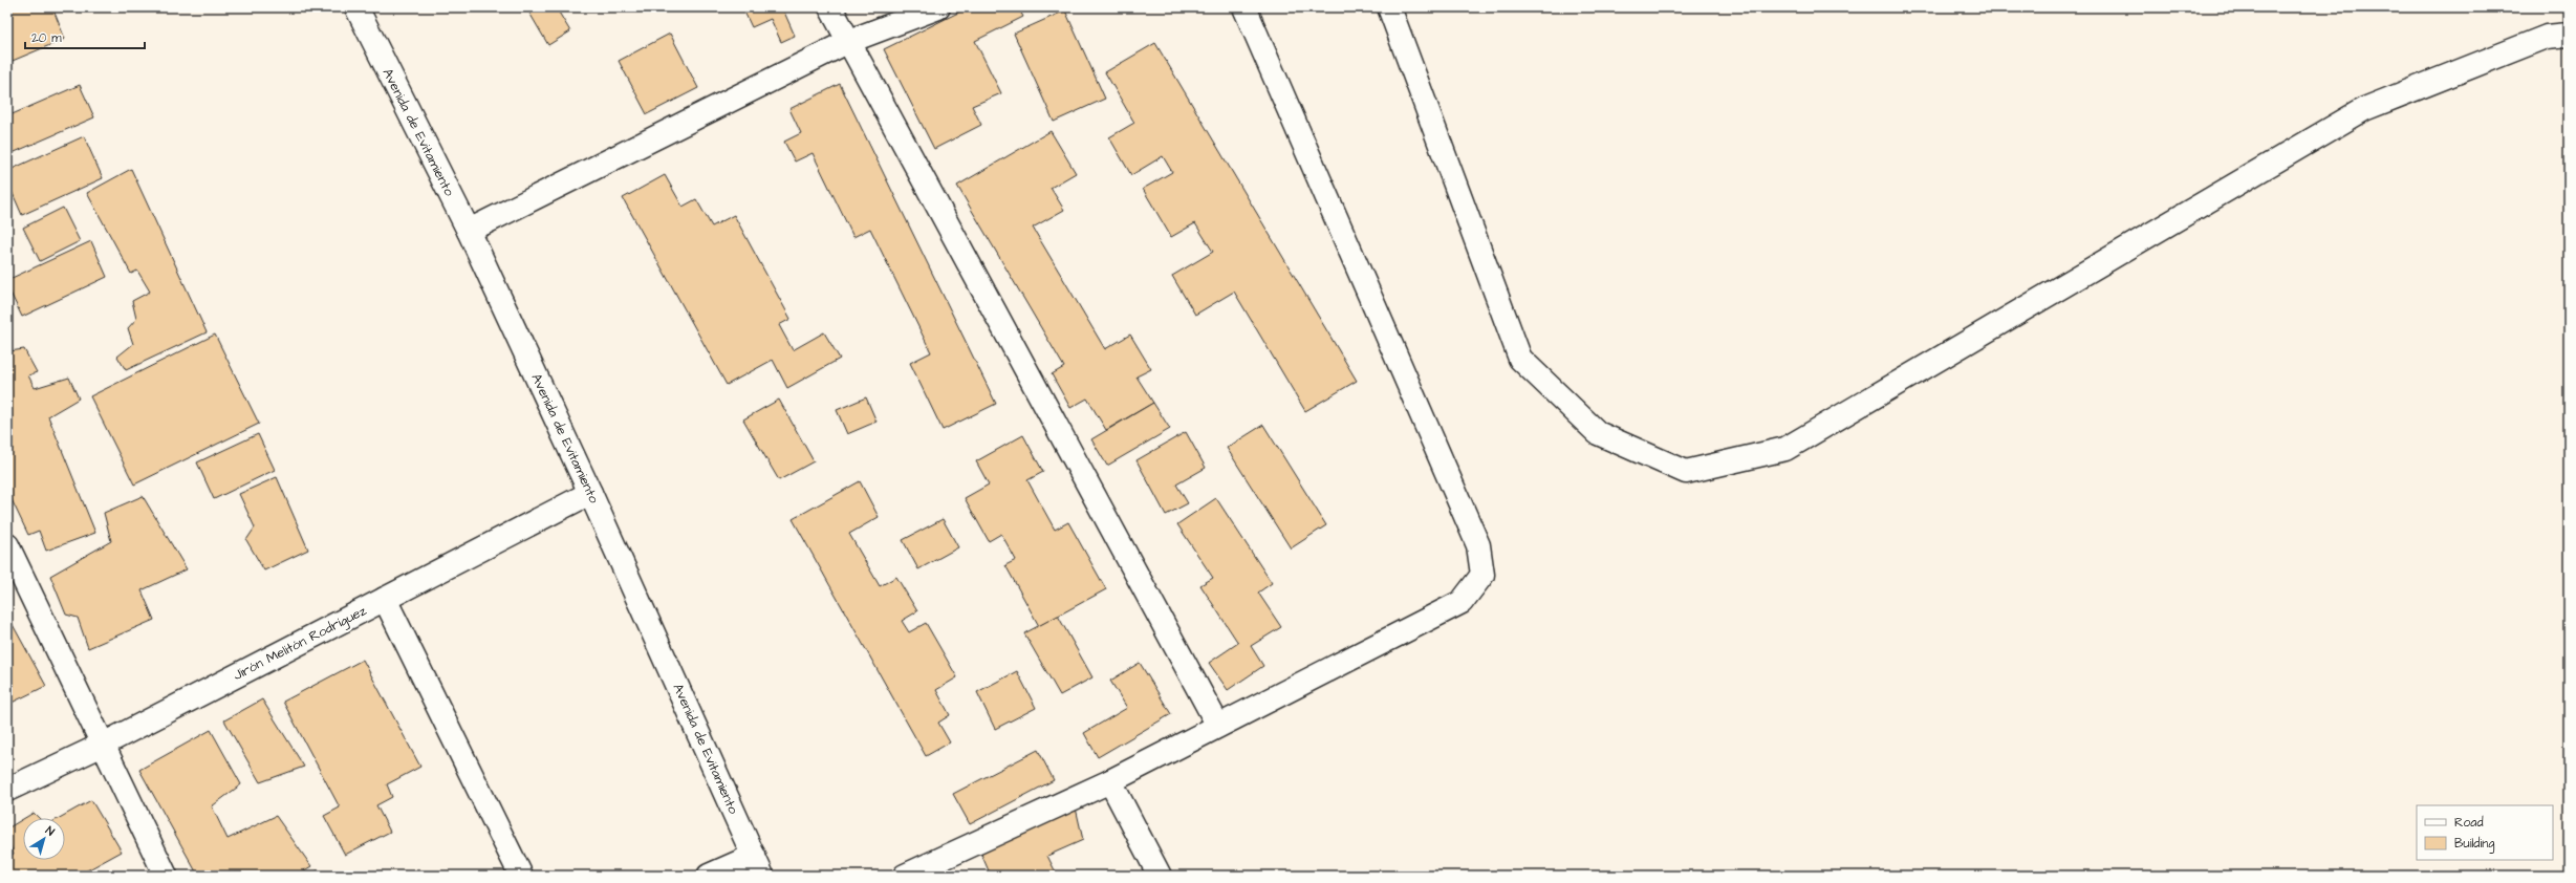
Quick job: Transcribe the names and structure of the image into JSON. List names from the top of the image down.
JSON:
{
  "streets": {
    "street": ["Avenida de Evitamiento", "Jirón Melitón Rodríguez"]
  },
  "crossings": [
    ["Avenida de Evitamiento", "Jirón Melitón Rodríguez"]
  ],
  "legend": ["Road", "Building"],
  "scale_bar": "20 m",
  "north": "top right"
}
